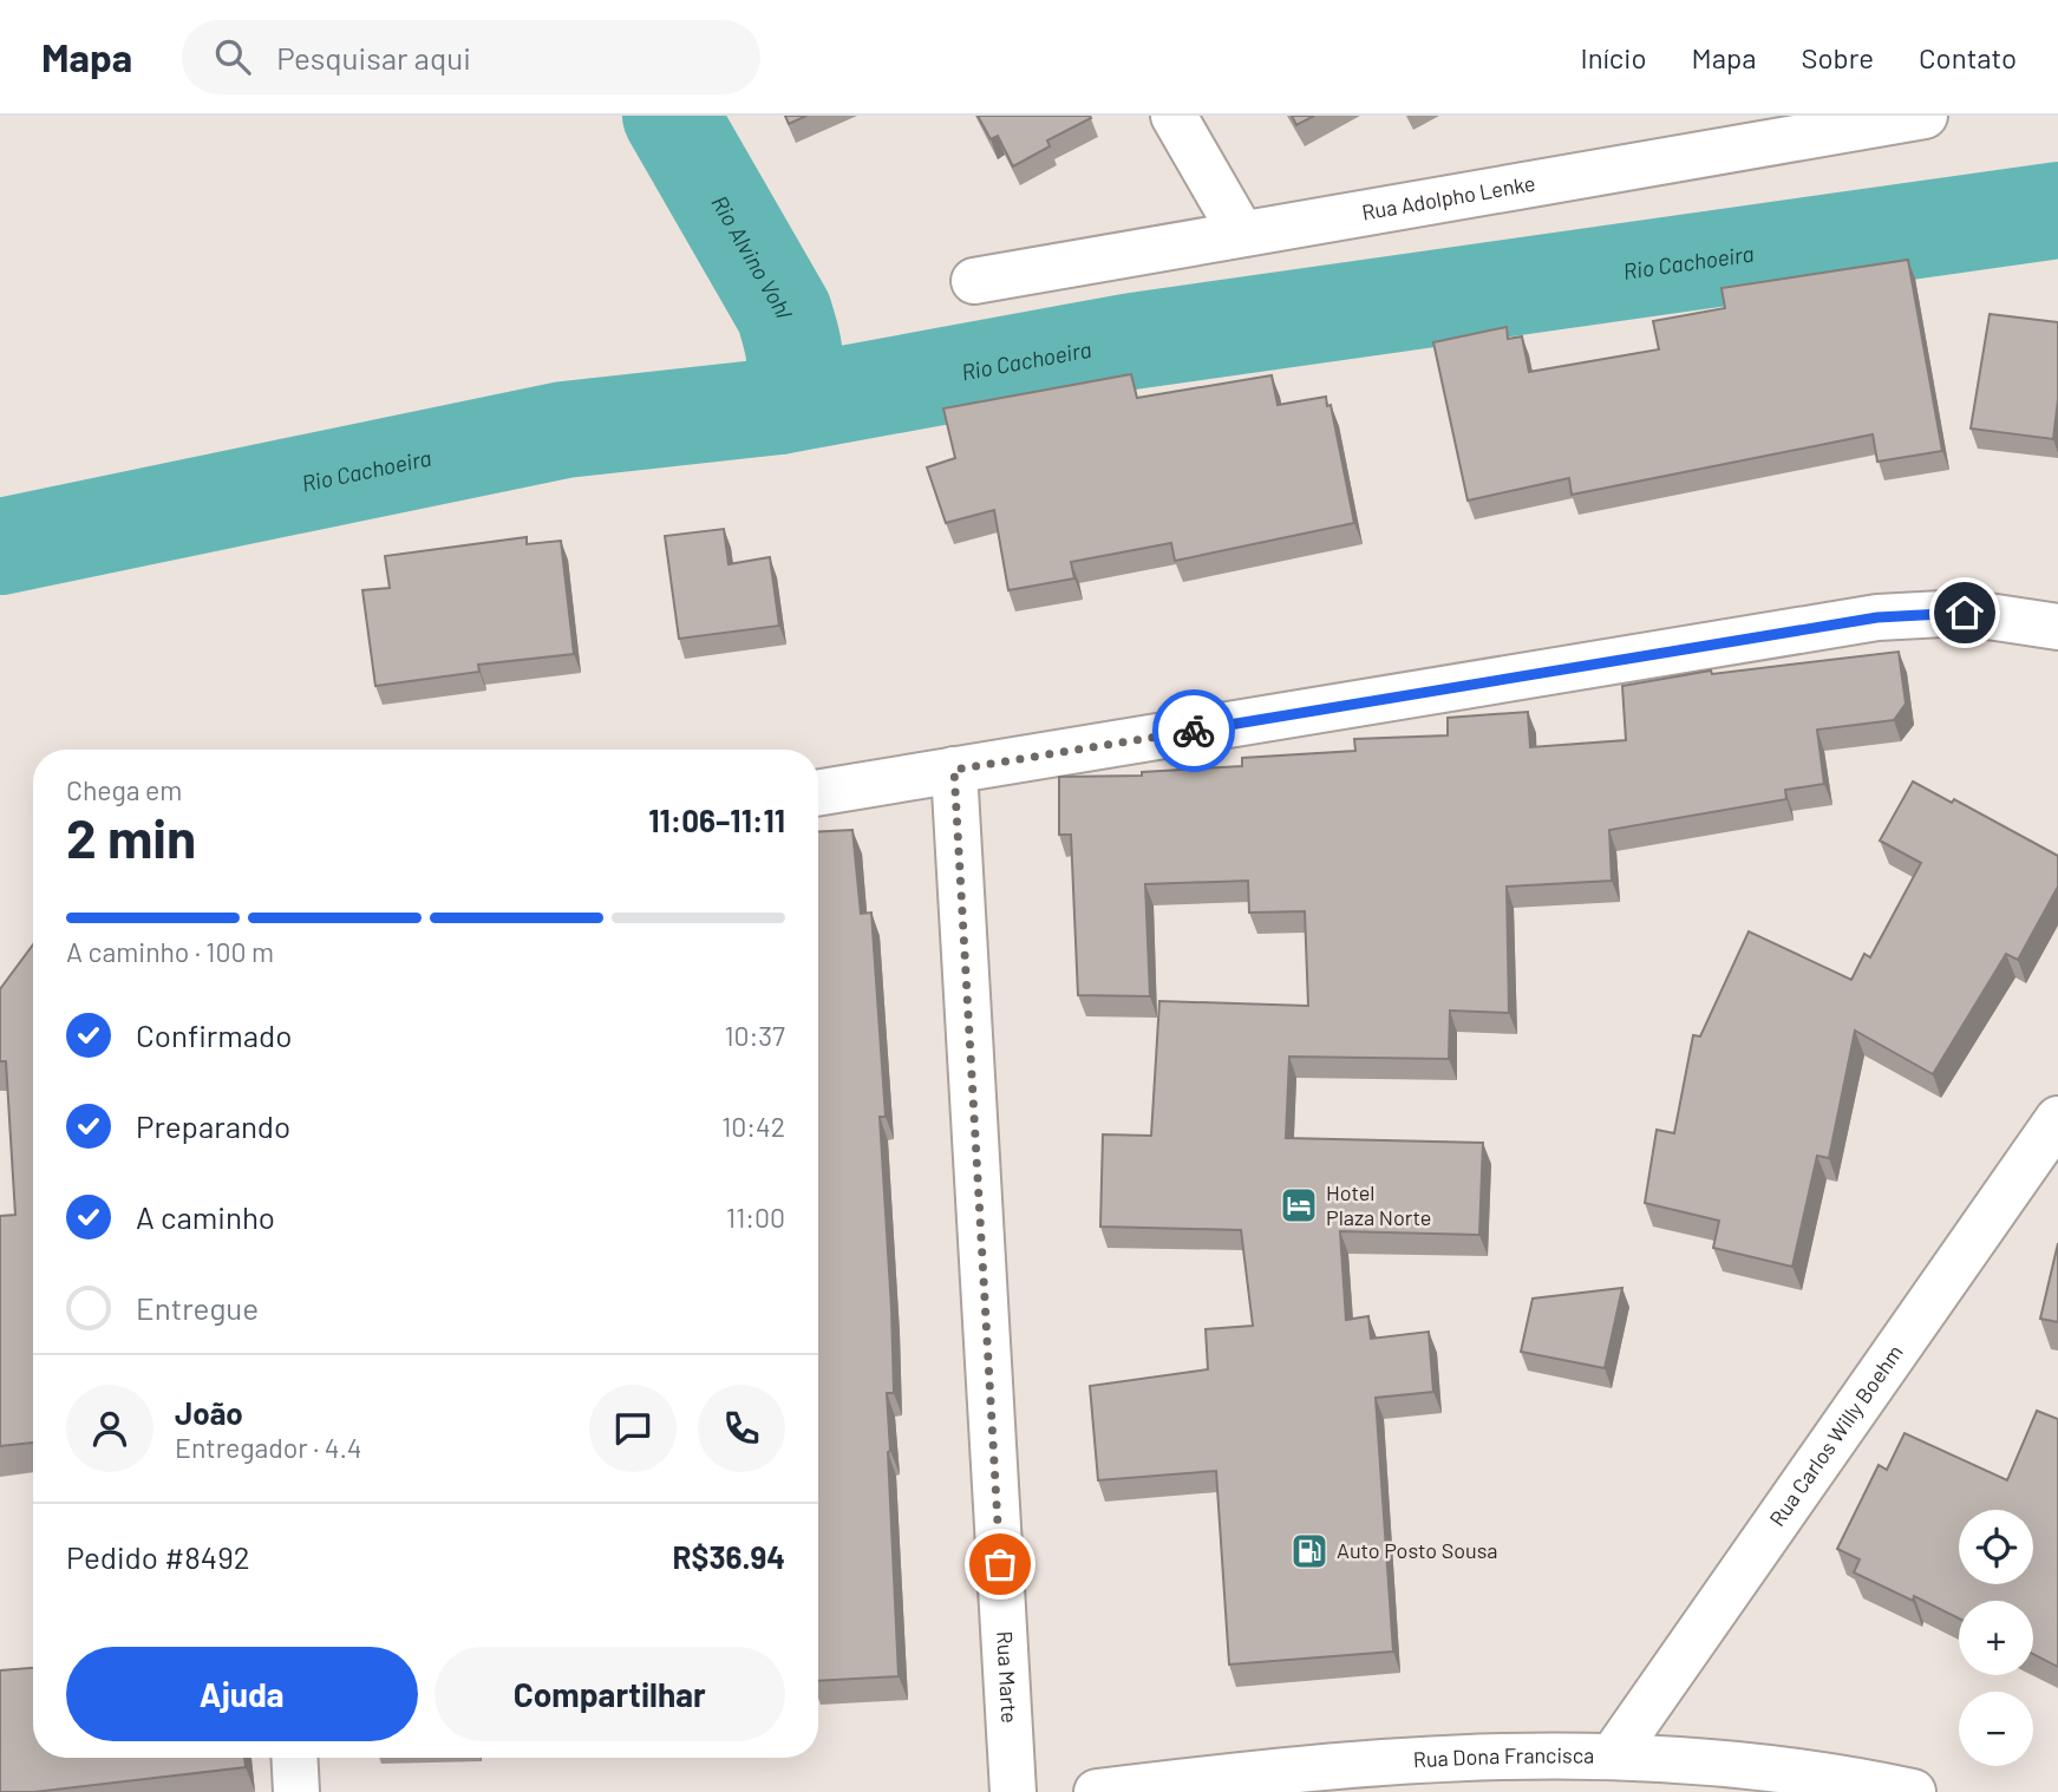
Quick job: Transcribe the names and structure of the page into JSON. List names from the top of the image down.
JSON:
{
  "streets": {
    "street": [
      "Rua Adolpho Lenke",
      "Rua Carlos Willy Boehm",
      "Rua Marte",
      "Rua Dona Francisca"
    ]
  },
  "crossings": [
    ["Rua Carlos Willy Boehm", "Rua Dona Francisca"]
  ],
  "water": ["Rio Alvino Vohl", "Rio Cachoeira"],
  "places": {
    "hotel": ["Hotel Plaza Norte"],
    "fuel station": ["Auto Posto Sousa"]
  },
  "page": {
    "header": "Mapa",
    "search": "Pesquisar aqui",
    "nav": [
      "Início",
      "Mapa",
      "Sobre",
      "Contato"
    ],
    "heading": ["2 min", "Chega em", "11:06–11:11"],
    "panel": [
      "João",
      "Entregador · 4.4",
      "Pedido #8492",
      "R$36.94"
    ],
    "bar": "A caminho · 100 m",
    "list": [
      ["Confirmado", "10:37"],
      ["Preparando", "10:42"],
      ["A caminho", "11:00"],
      "Entregue"
    ],
    "map_buttons": ["+", "−"],
    "buttons": ["Ajuda", "Compartilhar"]
  }
}
